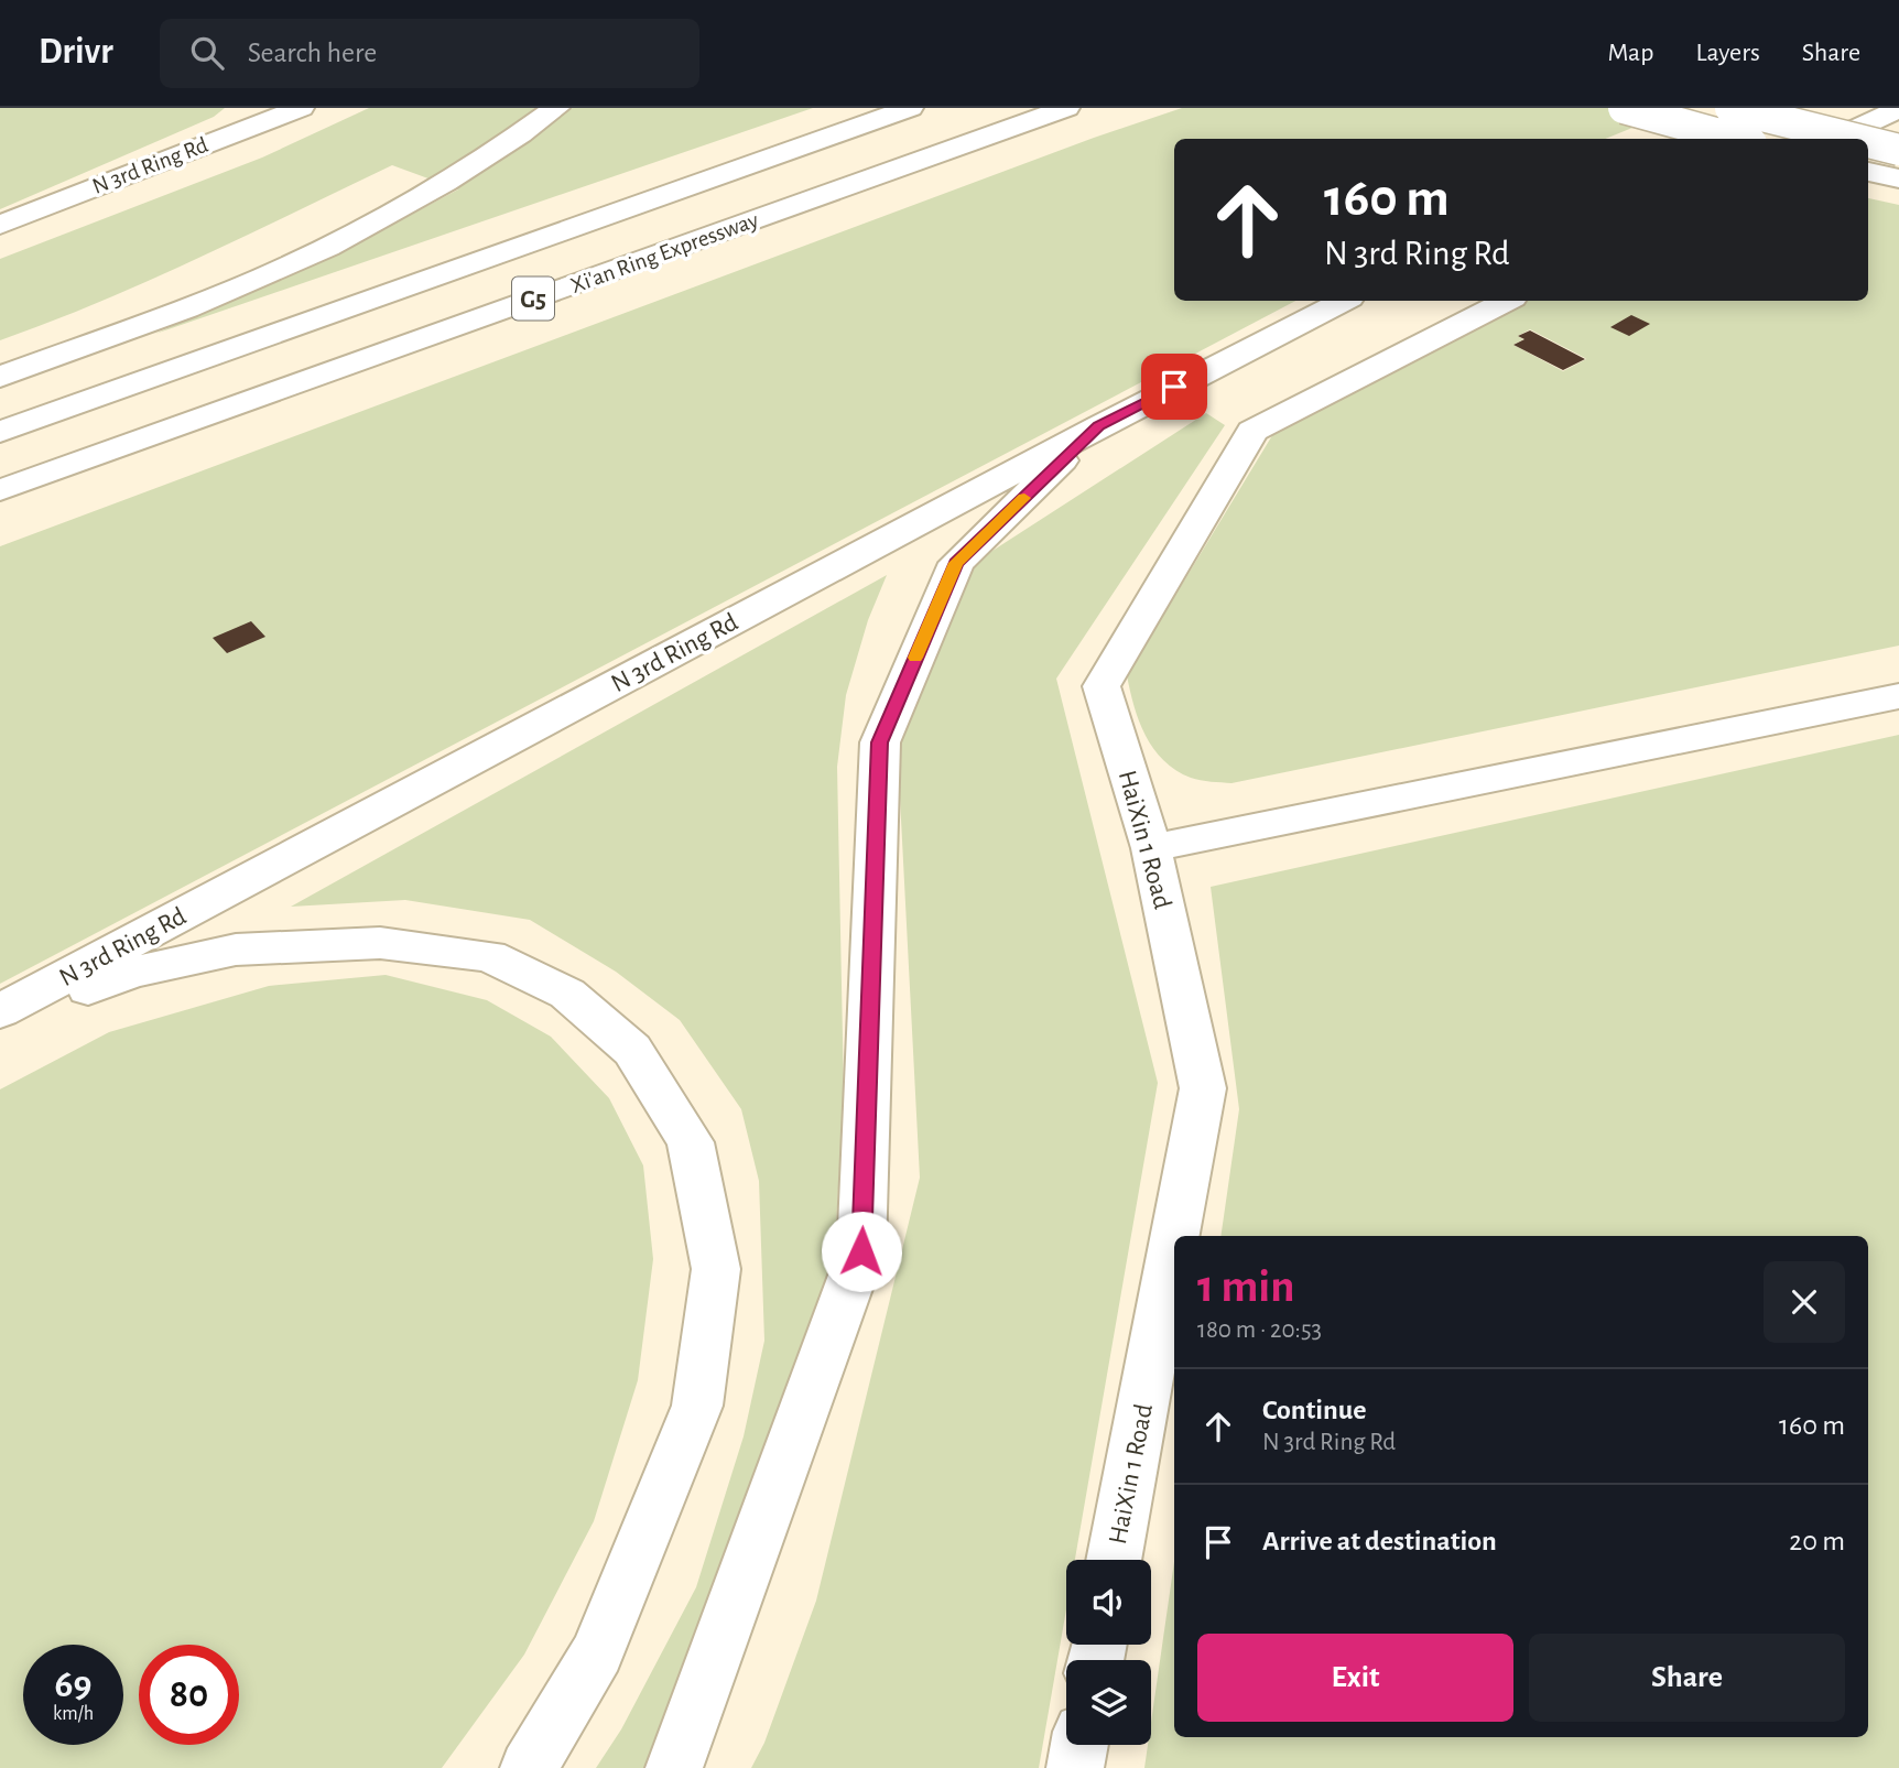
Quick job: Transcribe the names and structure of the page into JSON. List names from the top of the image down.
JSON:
{
  "streets": {
    "main road": [
      "N 3rd Ring Rd",
      "Xi'an Ring Expressway",
      "G5",
      "HaiXin 1 Road"
    ]
  },
  "page": {
    "header": "Drivr",
    "search": "Search here",
    "nav": ["Map", "Layers", "Share"],
    "turn": ["160 m", "N 3rd Ring Rd"],
    "heading": ["1 min", "180 m · 20:53"],
    "list": [
      {
        "name": "Continue",
        "note": "N 3rd Ring Rd",
        "value": "160 m"
      },
      {
        "name": "Arrive at destination",
        "value": "20 m"
      }
    ],
    "buttons": ["Exit", "Share"],
    "speed": "69 km/h",
    "limit": "80"
  }
}
